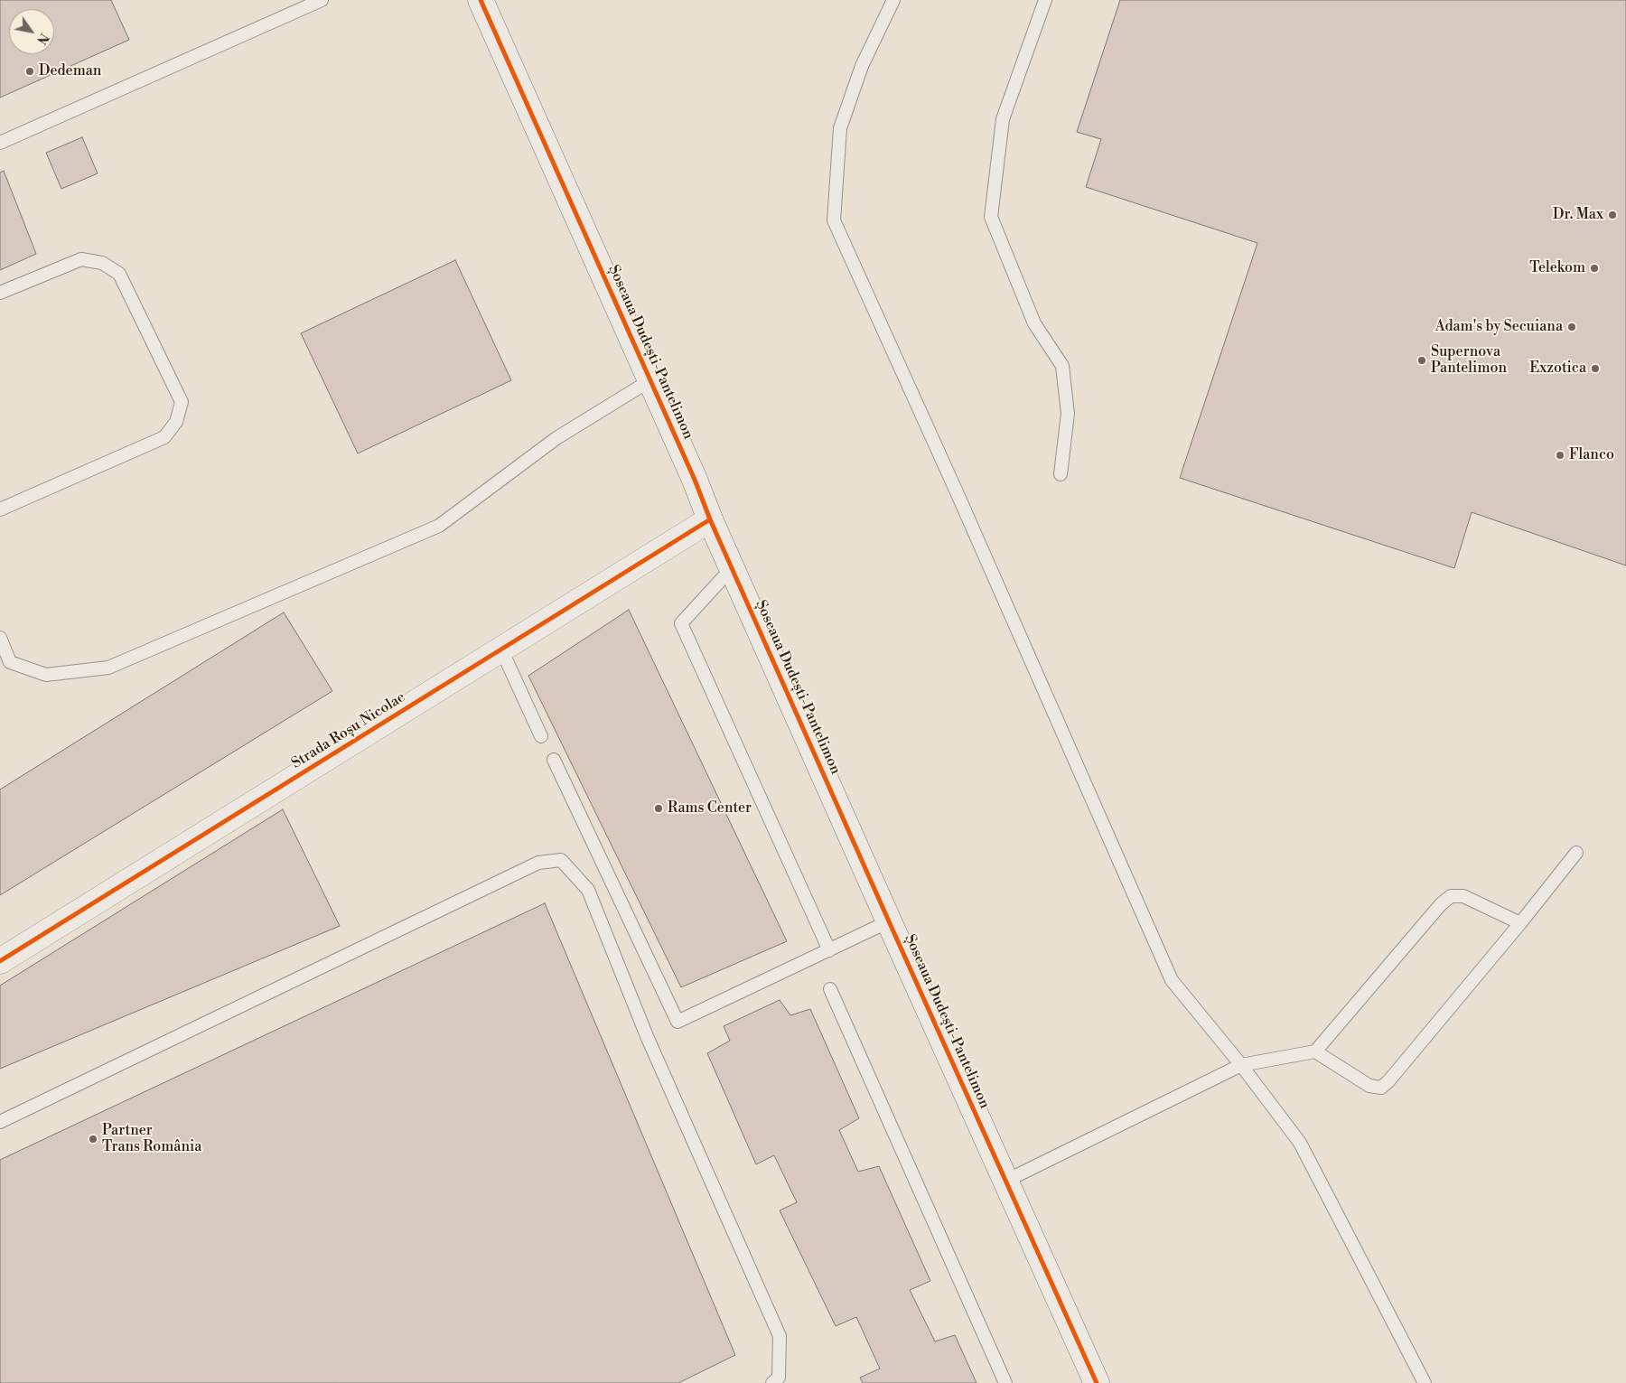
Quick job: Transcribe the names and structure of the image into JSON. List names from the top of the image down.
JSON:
{
  "streets": {
    "street": ["Șoseaua Dudești-Pantelimon", "Strada Roșu Nicolae"]
  },
  "crossings": [
    ["Șoseaua Dudești-Pantelimon", "Strada Roșu Nicolae"]
  ],
  "places": [
    "Dedeman",
    "Dr. Max",
    "Telekom",
    "Adam's by Secuiana",
    "Supernova Pantelimon",
    "Exzotica",
    "Flanco",
    "Rams Center",
    "Partner Trans România"
  ],
  "north": "bottom right"
}
